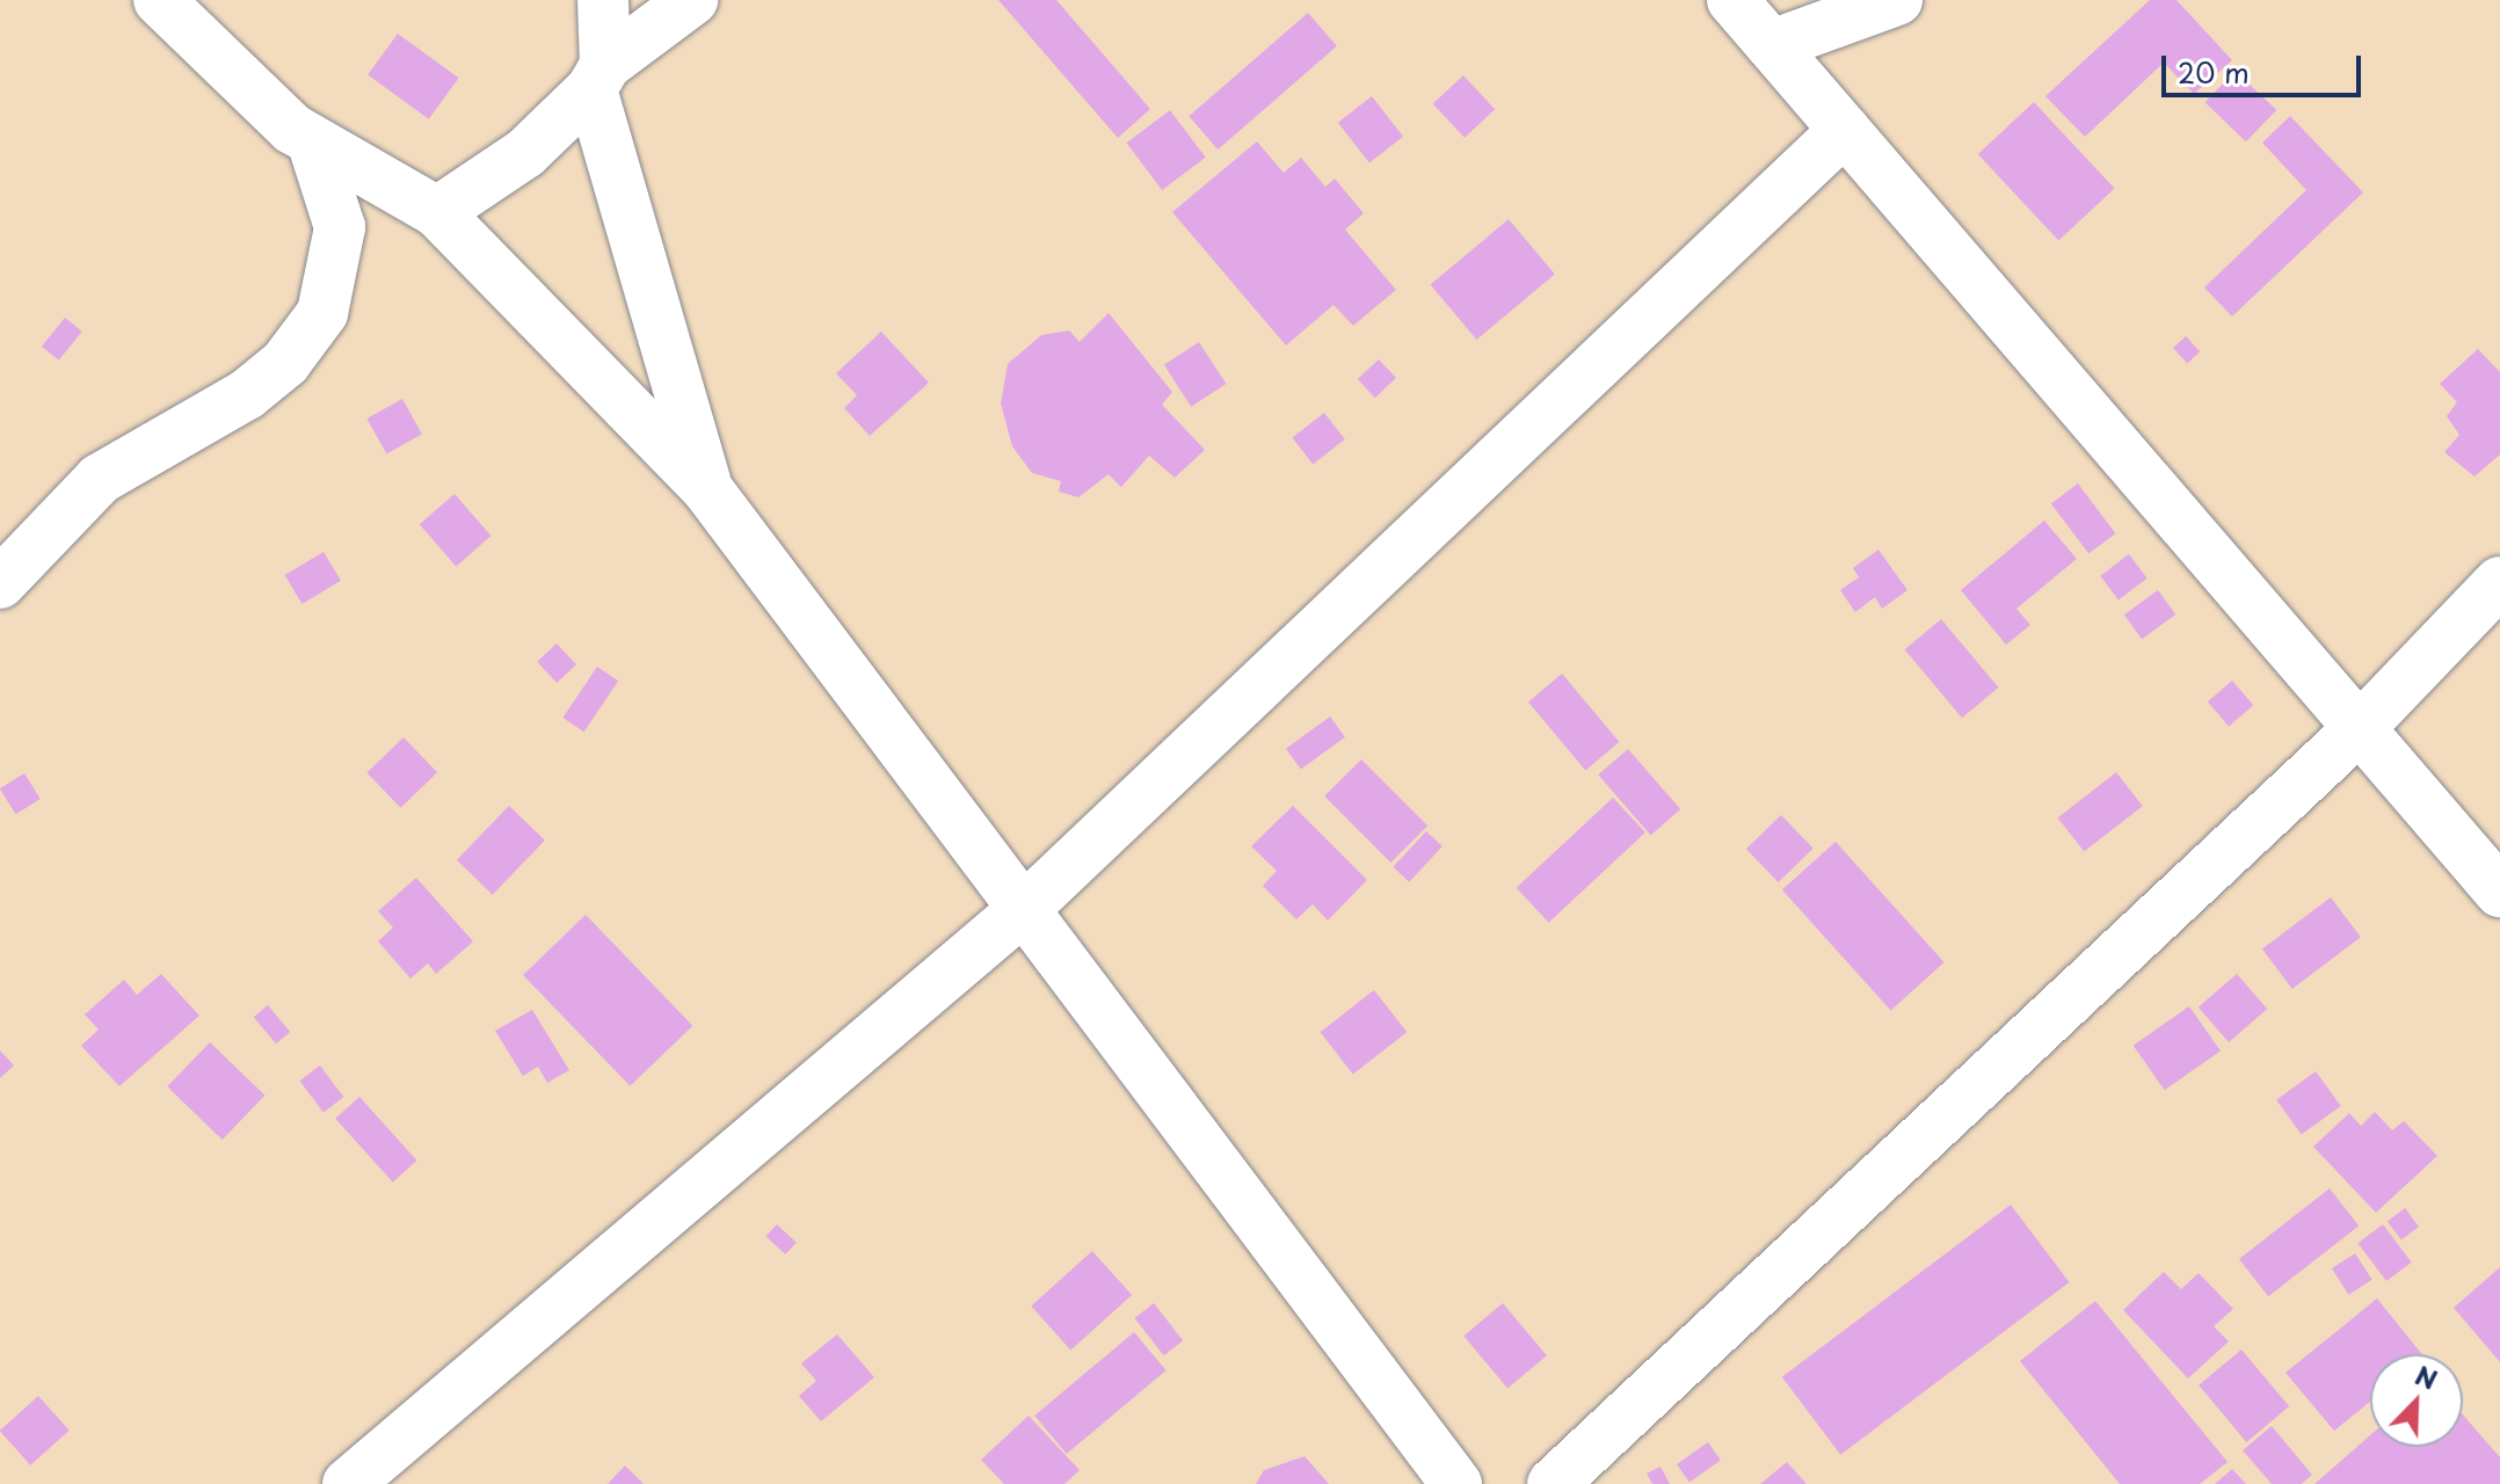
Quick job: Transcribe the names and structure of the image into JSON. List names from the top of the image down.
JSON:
{
  "scale_bar": "20 m",
  "north": "top right"
}
